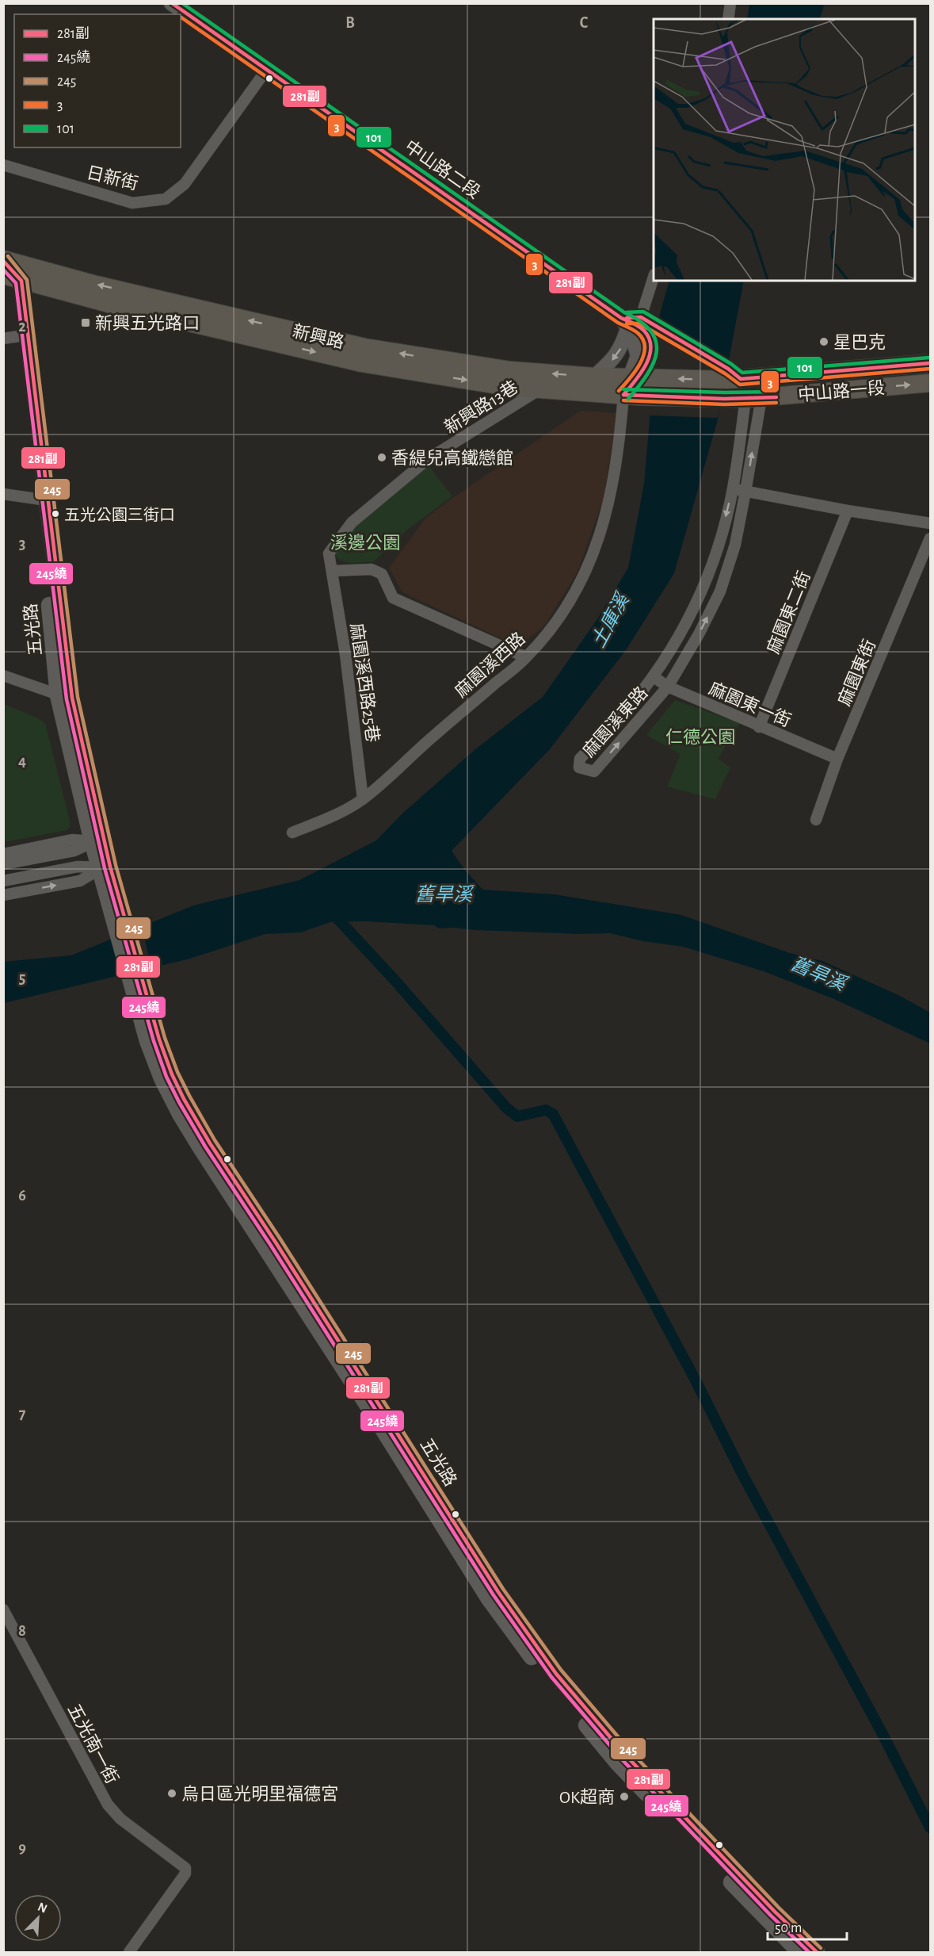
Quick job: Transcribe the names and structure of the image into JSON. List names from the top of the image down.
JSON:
{
  "streets": {
    "main road": ["新興路", "中山路一段", "五光路"],
    "street": [
      "中山路二段",
      "日新街",
      "新興路13巷",
      "麻園東二街",
      "麻園溪西路",
      "麻園東街",
      "麻園溪西路25巷",
      "麻園東一街",
      "麻園溪東路",
      "五光南一街"
    ]
  },
  "crossings": [
    ["中山路二段", "日新街"],
    ["中山路二段", "新興路"],
    ["中山路二段", "中山路一段"],
    ["中山路二段", "麻園溪西路"],
    ["新興路", "中山路一段"],
    ["新興路", "新興路13巷"],
    ["新興路", "五光路"],
    ["新興路", "麻園溪西路"],
    ["中山路一段", "麻園溪東路"],
    ["新興路13巷", "麻園溪西路25巷"],
    ["麻園東二街", "麻園東一街"],
    ["麻園溪西路", "麻園溪西路25巷"],
    ["麻園東街", "麻園東一街"],
    ["麻園東一街", "麻園溪東路"]
  ],
  "water": ["土庫溪", "舊旱溪"],
  "parks": ["溪邊公園", "仁德公園"],
  "places": {
    "transit": ["新興五光路口"],
    "other": [
      "星巴克",
      "香緹兒高鐵戀館",
      "五光公園三街口",
      "烏日區光明里福德宮",
      "OK超商"
    ]
  },
  "lines": [
    "transit line 281副",
    "transit line 101",
    "transit line 3",
    "transit line 245",
    "transit line 245繞"
  ],
  "legend": [
    "281副",
    "245繞",
    "245",
    "3",
    "101"
  ],
  "scale_bar": "50 m",
  "north": "top right",
  "grid": {
    "columns": ["B", "C"],
    "rows": [
      "2",
      "3",
      "4",
      "5",
      "6",
      "7",
      "8",
      "9"
    ]
  }
}
